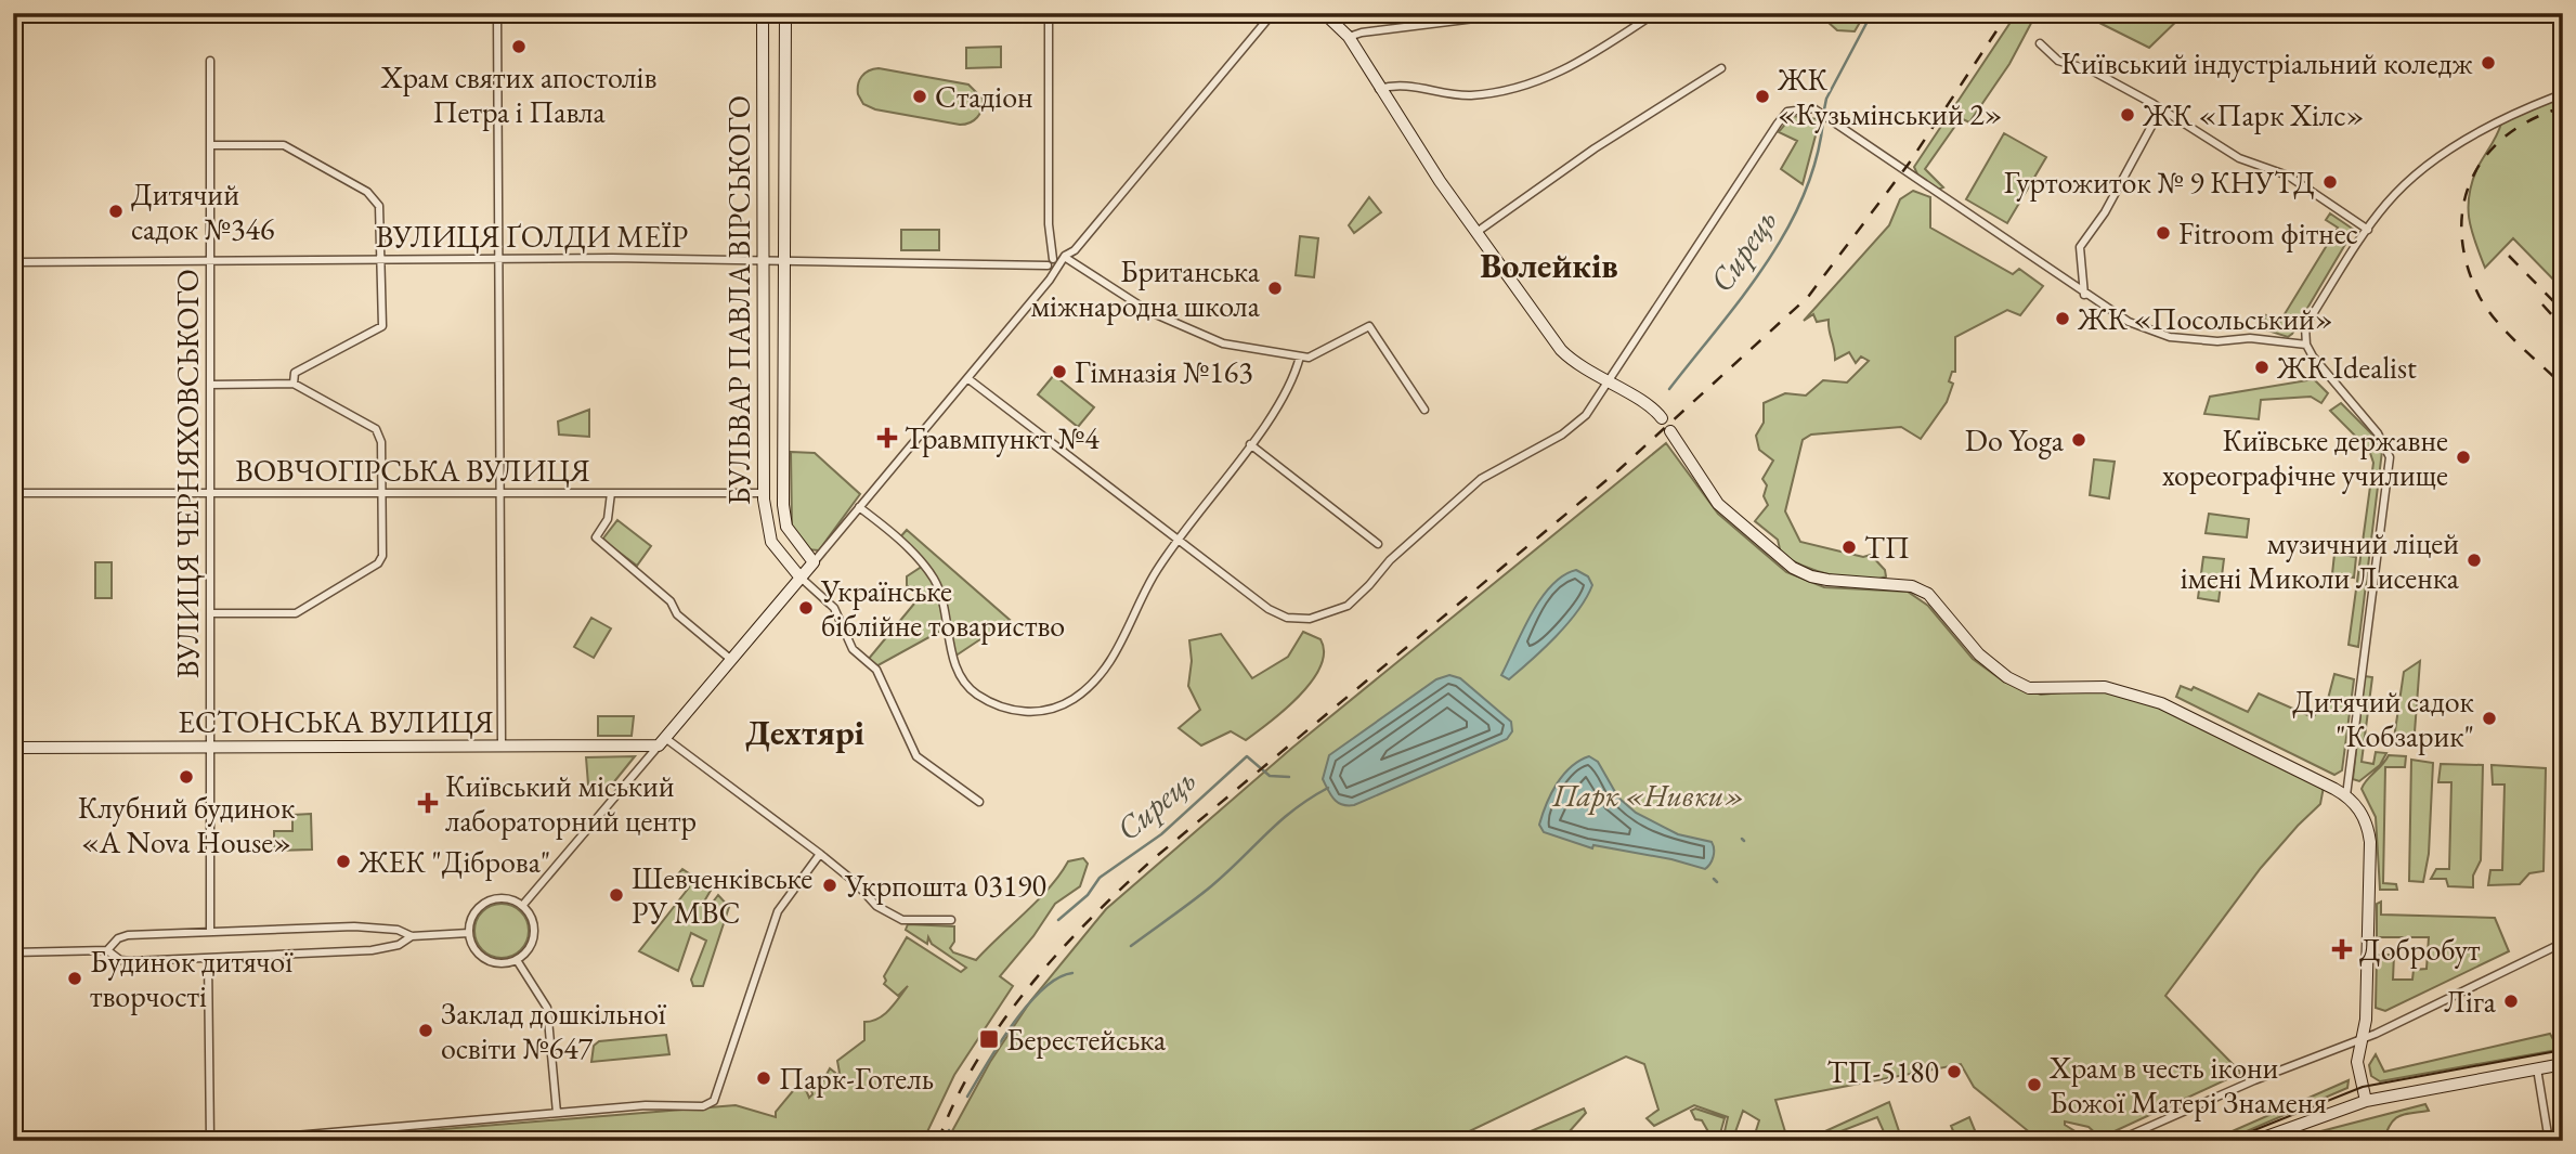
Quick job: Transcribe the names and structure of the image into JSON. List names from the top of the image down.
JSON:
{
  "streets": {
    "street": [
      "ВУЛИЦЯ ҐОЛДИ МЕЇР",
      "БУЛЬВАР ПАВЛА ВІРСЬКОГО",
      "ВОВЧОГІРСЬКА ВУЛИЦЯ",
      "ВУЛИЦЯ ЧЕРНЯХОВСЬКОГО",
      "ЕСТОНСЬКА ВУЛИЦЯ"
    ]
  },
  "crossings": [
    ["ВУЛИЦЯ ҐОЛДИ МЕЇР", "БУЛЬВАР ПАВЛА ВІРСЬКОГО"],
    ["ВУЛИЦЯ ҐОЛДИ МЕЇР", "ВУЛИЦЯ ЧЕРНЯХОВСЬКОГО"],
    ["БУЛЬВАР ПАВЛА ВІРСЬКОГО", "ВОВЧОГІРСЬКА ВУЛИЦЯ"],
    ["ВОВЧОГІРСЬКА ВУЛИЦЯ", "ВУЛИЦЯ ЧЕРНЯХОВСЬКОГО"],
    ["ВУЛИЦЯ ЧЕРНЯХОВСЬКОГО", "ЕСТОНСЬКА ВУЛИЦЯ"]
  ],
  "districts": ["Волейків", "Дехтярі"],
  "water": ["Сирець"],
  "parks": ["Парк «Нивки»"],
  "places": {
    "other": [
      "Храм святих апостолів Петра і Павла",
      "Київський індустріальний коледж",
      "Стадіон",
      "ЖК «Кузьмінський 2»",
      "ЖК «Парк Хілс»",
      "Гуртожиток № 9 КНУТД",
      "Дитячий садок №346",
      "Fitroom фітнес",
      "Британська міжнародна школа",
      "ЖК «Посольський»",
      "ЖК Idealist",
      "Гімназія №163",
      "Do Yoga",
      "Київське державне хореографічне училище",
      "ТП",
      "музичний ліцей імені Миколи Лисенка",
      "Українське біблійне товариство",
      "Дитячий садок \"Кобзарик\"",
      "Клубний будинок «A Nova House»",
      "ЖЕК \"Діброва\"",
      "Укрпошта 03190",
      "Шевченківське РУ МВС",
      "Будинок дитячої творчості",
      "Ліга",
      "Заклад дошкільної освіти №647",
      "ТП-5180",
      "Парк-Готель",
      "Храм в честь ікони Божої Матері Знаменя"
    ],
    "health": ["Травмпункт №4", "Київський міський лабораторний центр", "Добробут"],
    "transit": ["Берестейська"]
  }
}
